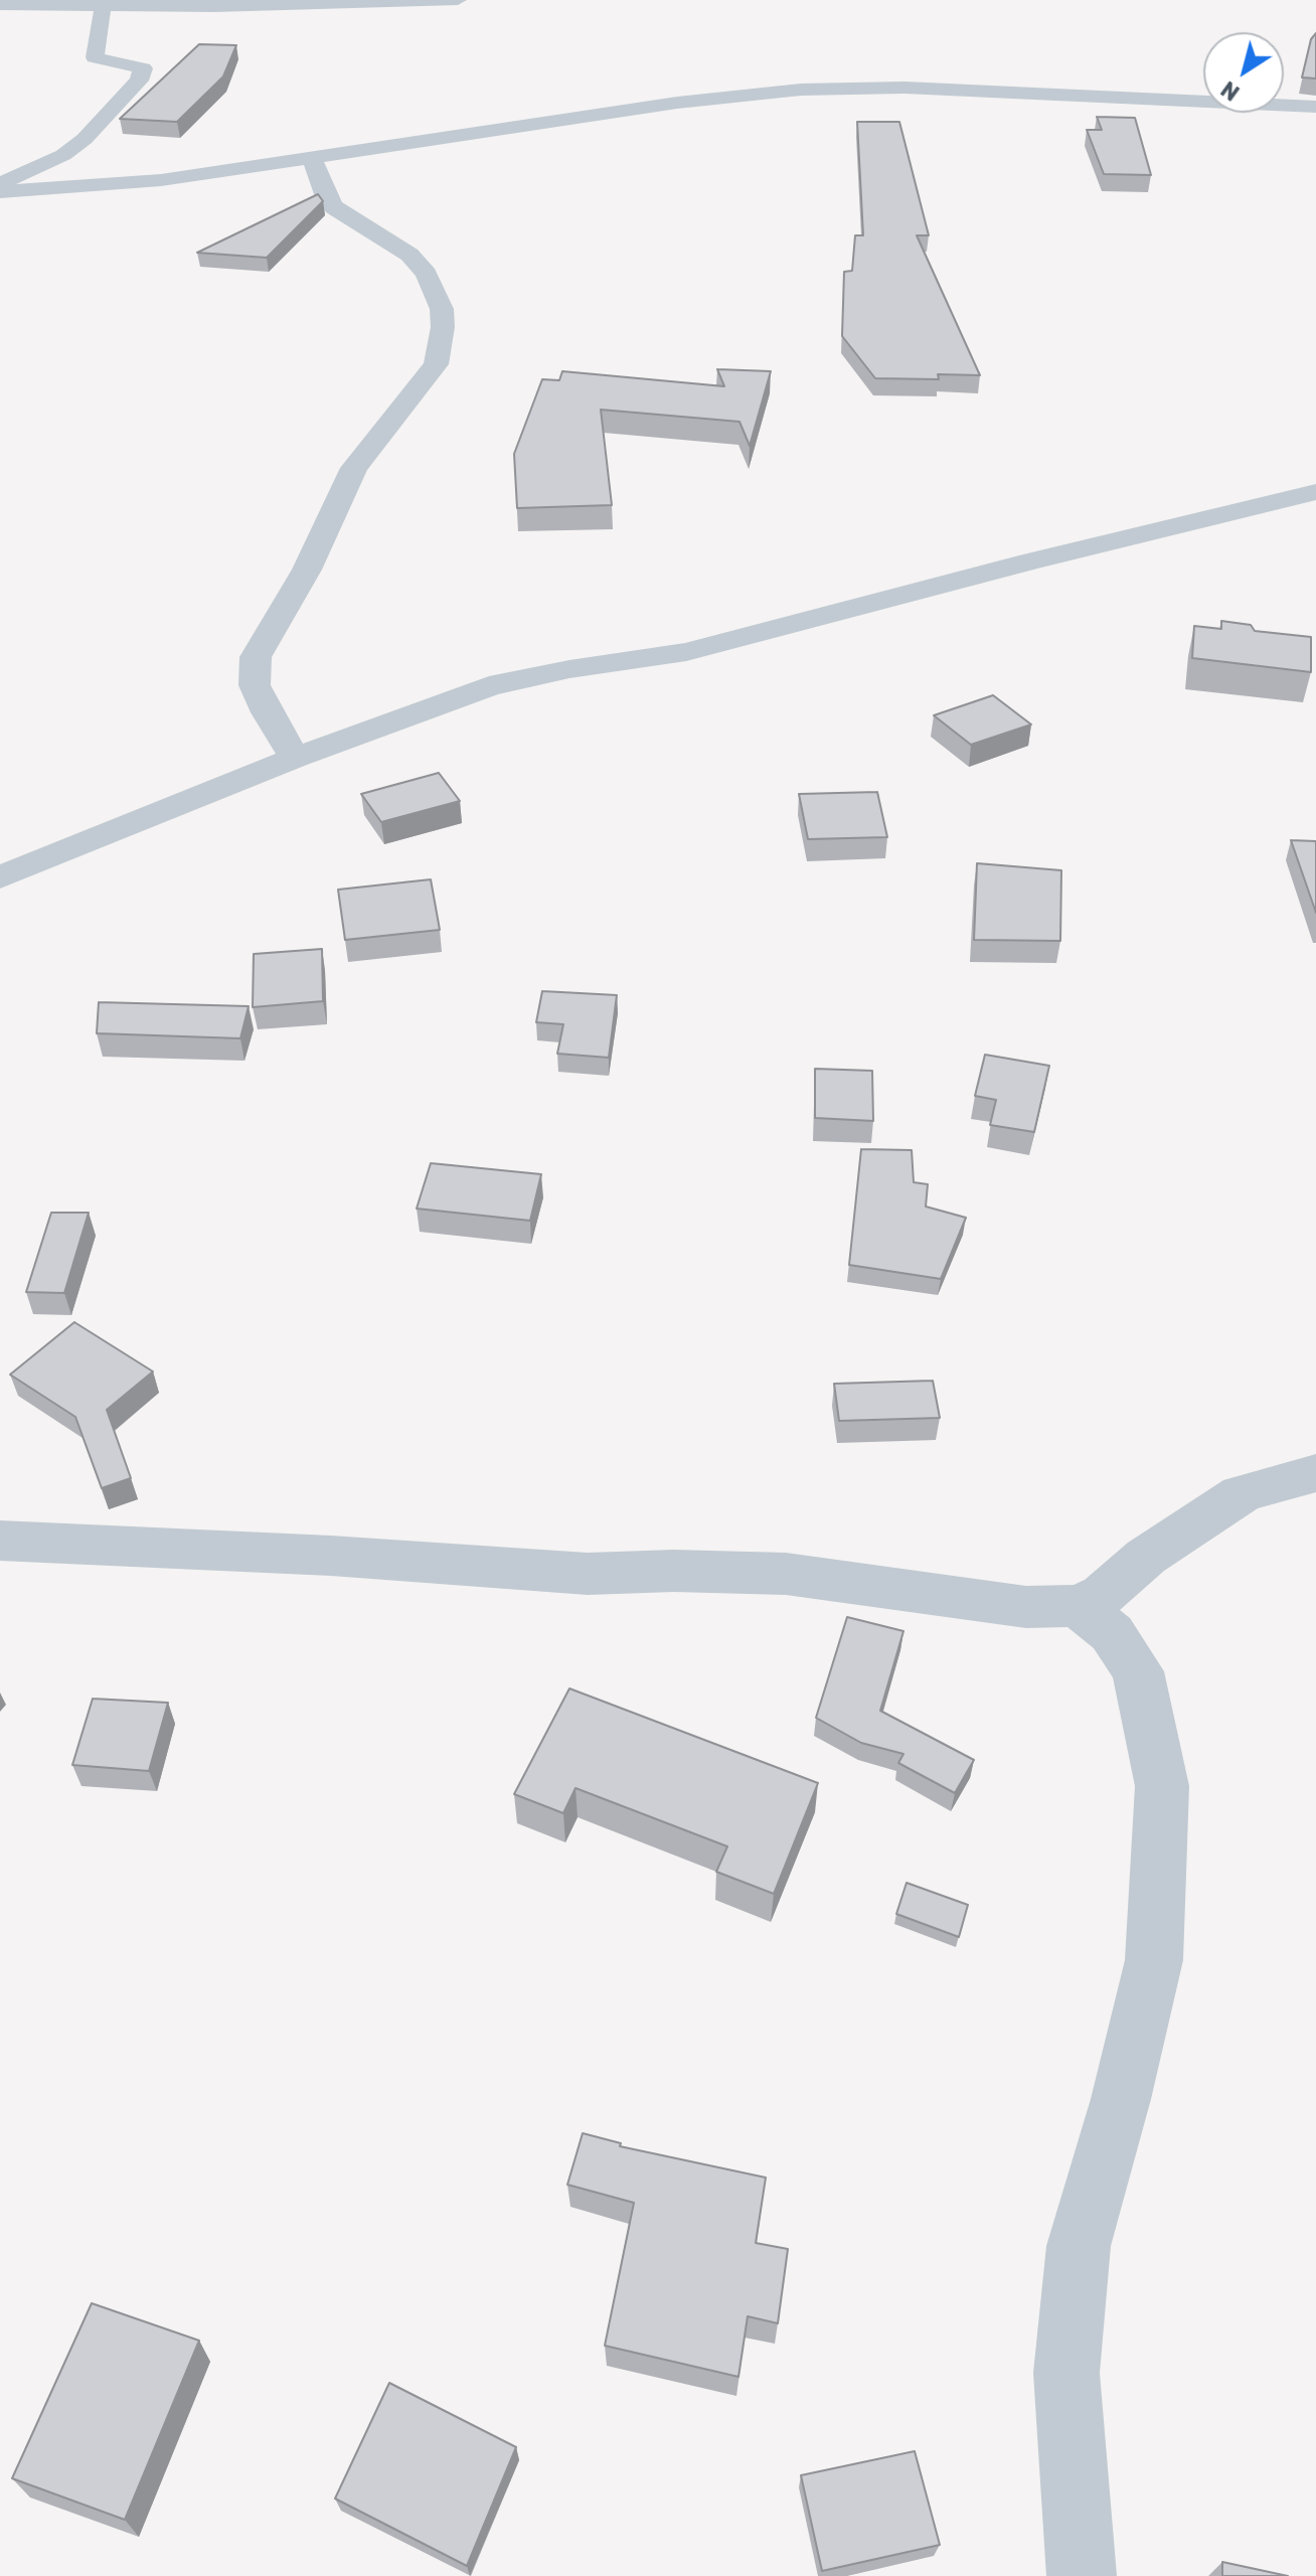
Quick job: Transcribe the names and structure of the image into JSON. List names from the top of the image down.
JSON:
{
  "north": "bottom left"
}
